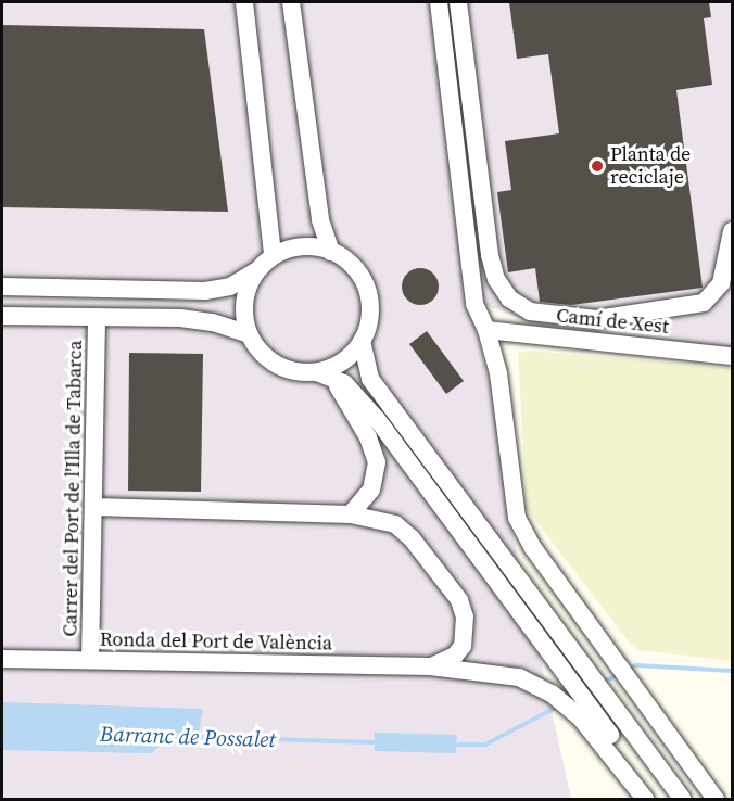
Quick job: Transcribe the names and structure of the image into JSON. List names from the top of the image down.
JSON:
{
  "streets": {
    "street": ["Camí de Xest", "Carrer del Port de l'Illa de Tabarca", "Ronda del Port de València"]
  },
  "crossings": [
    ["Carrer del Port de l'Illa de Tabarca", "Ronda del Port de València"]
  ],
  "water": ["Barranc de Possalet"],
  "places": ["Planta de reciclaje"]
}
